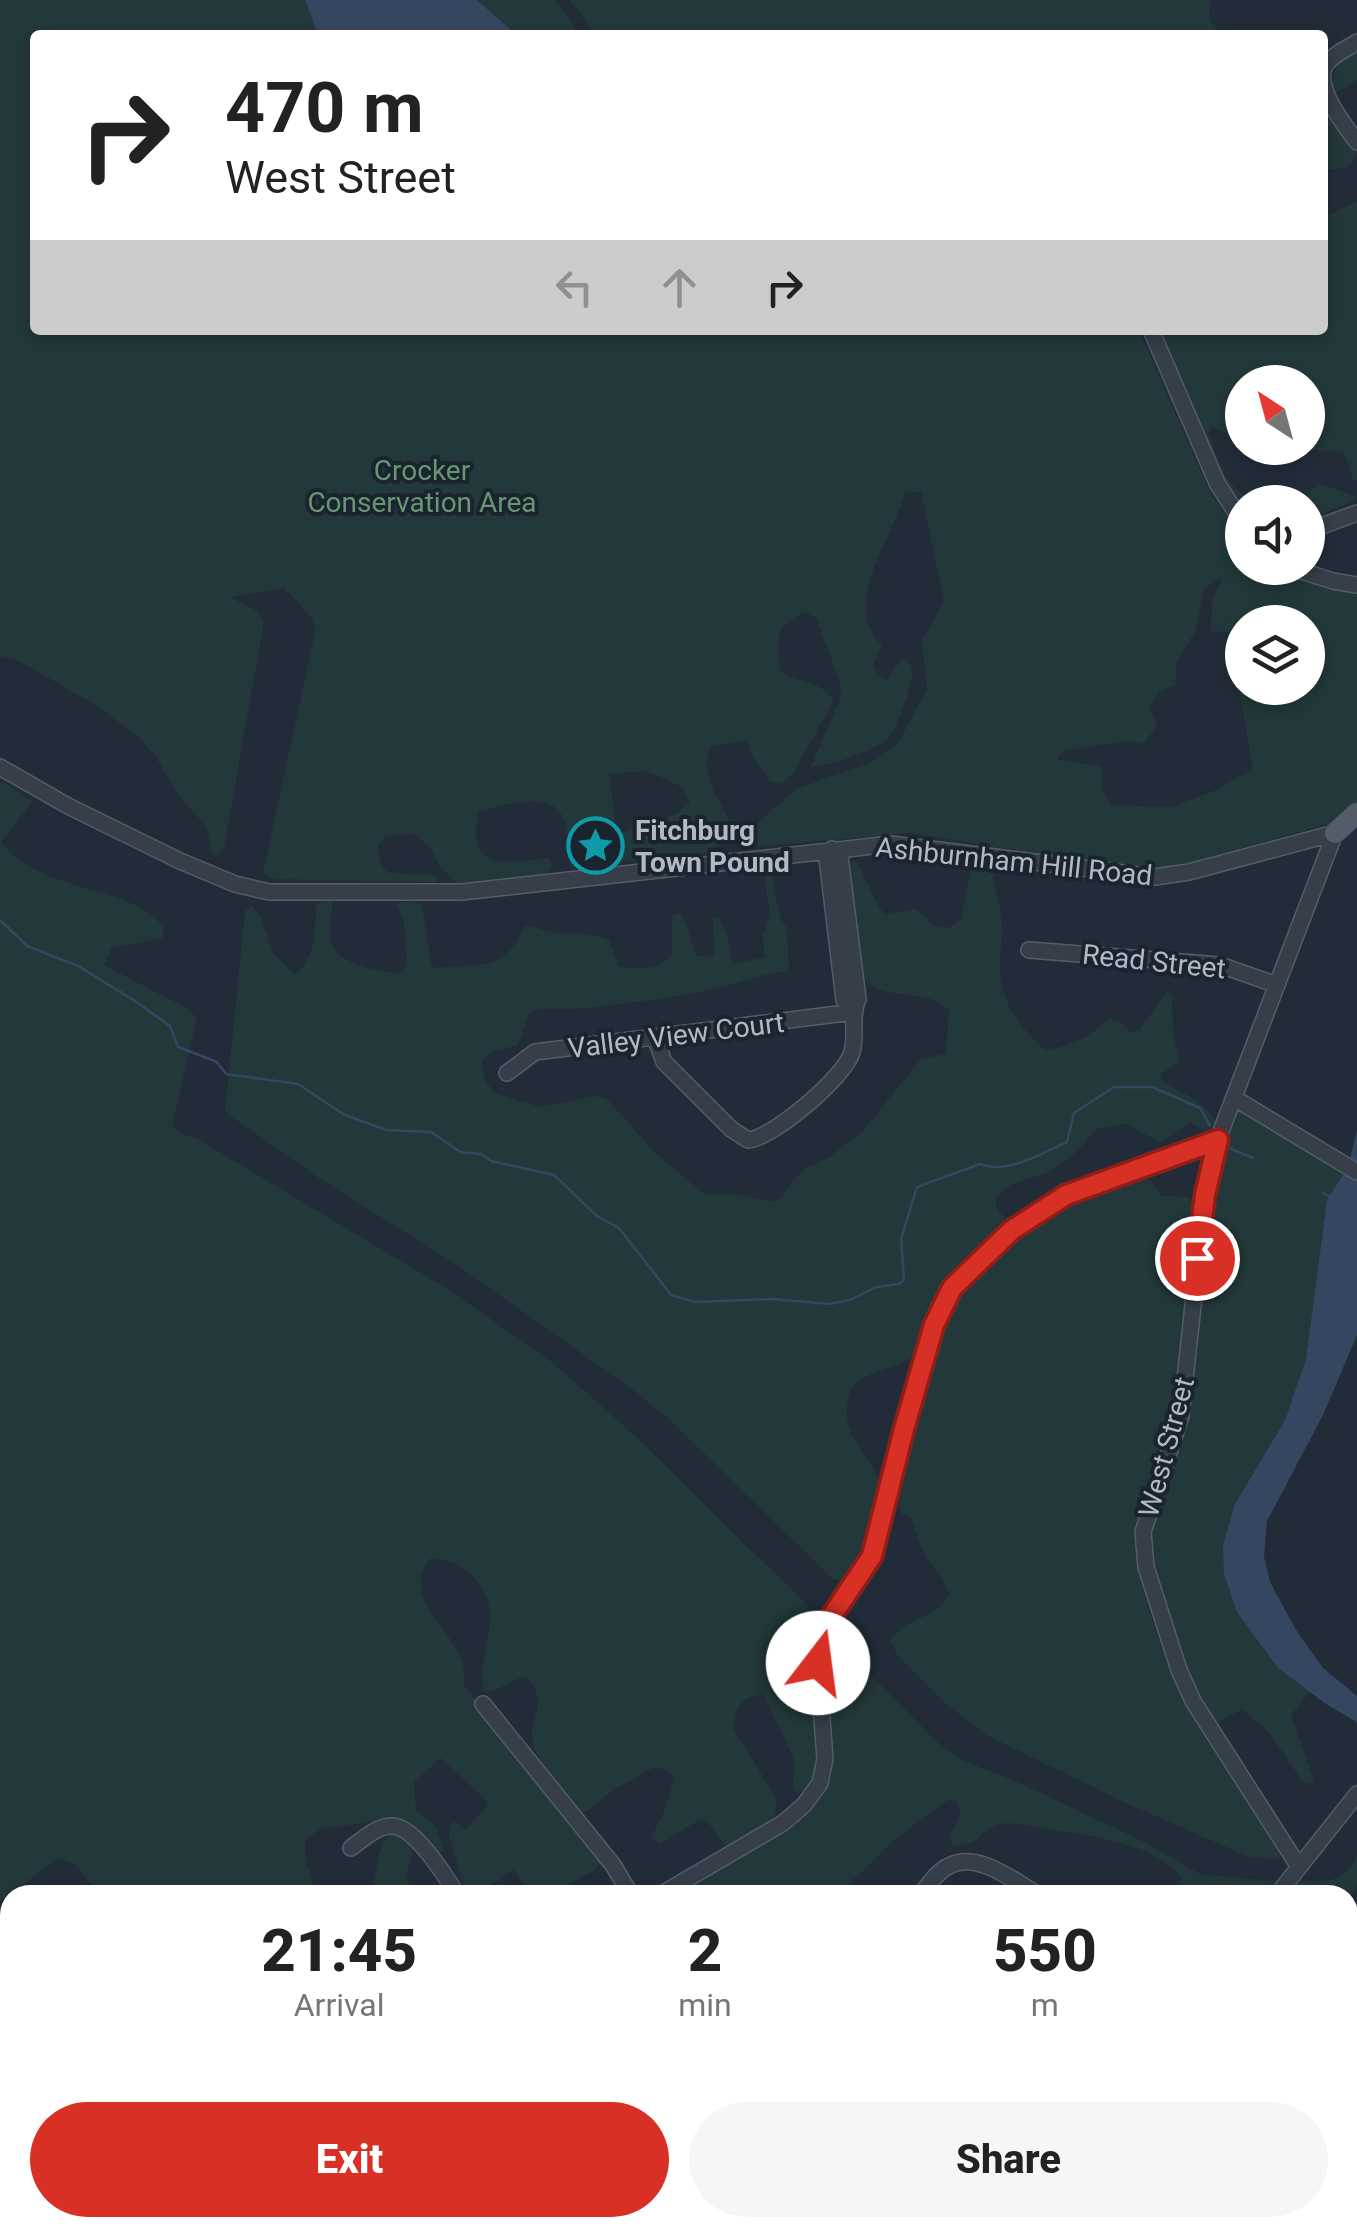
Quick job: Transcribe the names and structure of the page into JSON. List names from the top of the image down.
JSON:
{
  "streets": {
    "street": [
      "Ashburnham Hill Road",
      "Read Street",
      "Valley View Court",
      "West Street"
    ]
  },
  "crossings": [
    ["Ashburnham Hill Road", "West Street"],
    ["Read Street", "West Street"]
  ],
  "parks": ["Crocker Conservation Area"],
  "places": {
    "place": ["Fitchburg Town Pound"]
  },
  "north": "top left",
  "page": {
    "turn": ["470 m", "West Street"],
    "eta": [
      "21:45",
      "Arrival",
      "2",
      "min",
      "550",
      "m"
    ],
    "buttons": ["Exit", "Share"]
  }
}
